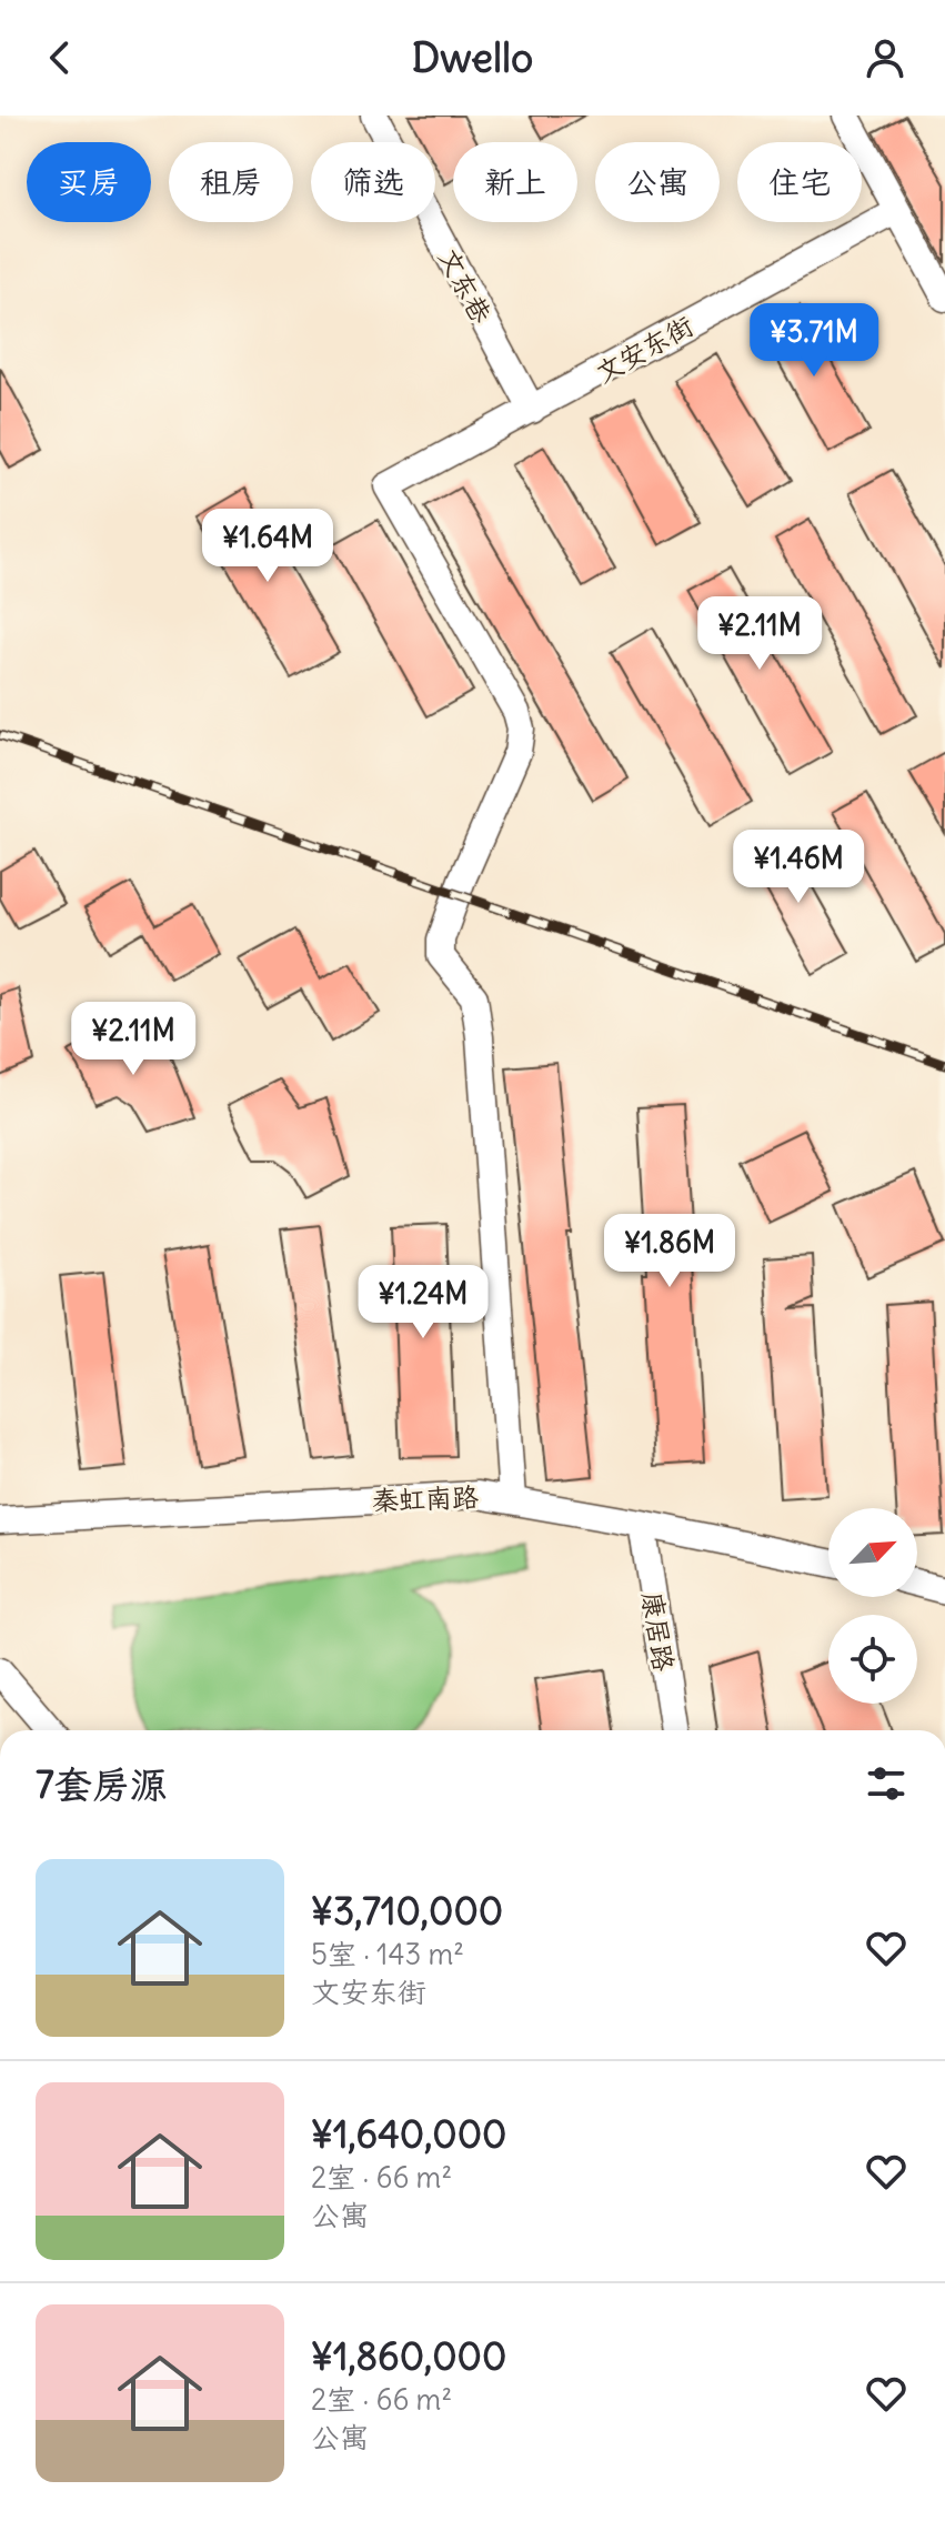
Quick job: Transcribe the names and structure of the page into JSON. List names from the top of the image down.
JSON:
{
  "streets": {
    "street": [
      "文东巷",
      "文安东街",
      "秦虹南路",
      "康居路"
    ]
  },
  "crossings": [
    ["文东巷", "文安东街"],
    ["文安东街", "秦虹南路"],
    ["秦虹南路", "康居路"]
  ],
  "north": "top right",
  "page": {
    "header": "Dwello",
    "chip": [
      "买房",
      "租房",
      "筛选",
      "新上",
      "公寓",
      "住宅"
    ],
    "price": [
      "¥3.71M",
      "¥1.64M",
      "¥2.11M",
      "¥1.46M",
      "¥2.11M",
      "¥1.86M",
      "¥1.24M"
    ],
    "heading": "7套房源",
    "list": [
      {
        "name": "¥3,710,000",
        "note": "5室 · 143 m² · 文安东街"
      },
      {
        "name": "¥1,640,000",
        "note": "2室 · 66 m² · 公寓"
      },
      {
        "name": "¥1,860,000",
        "note": "2室 · 66 m² · 公寓"
      }
    ]
  }
}
